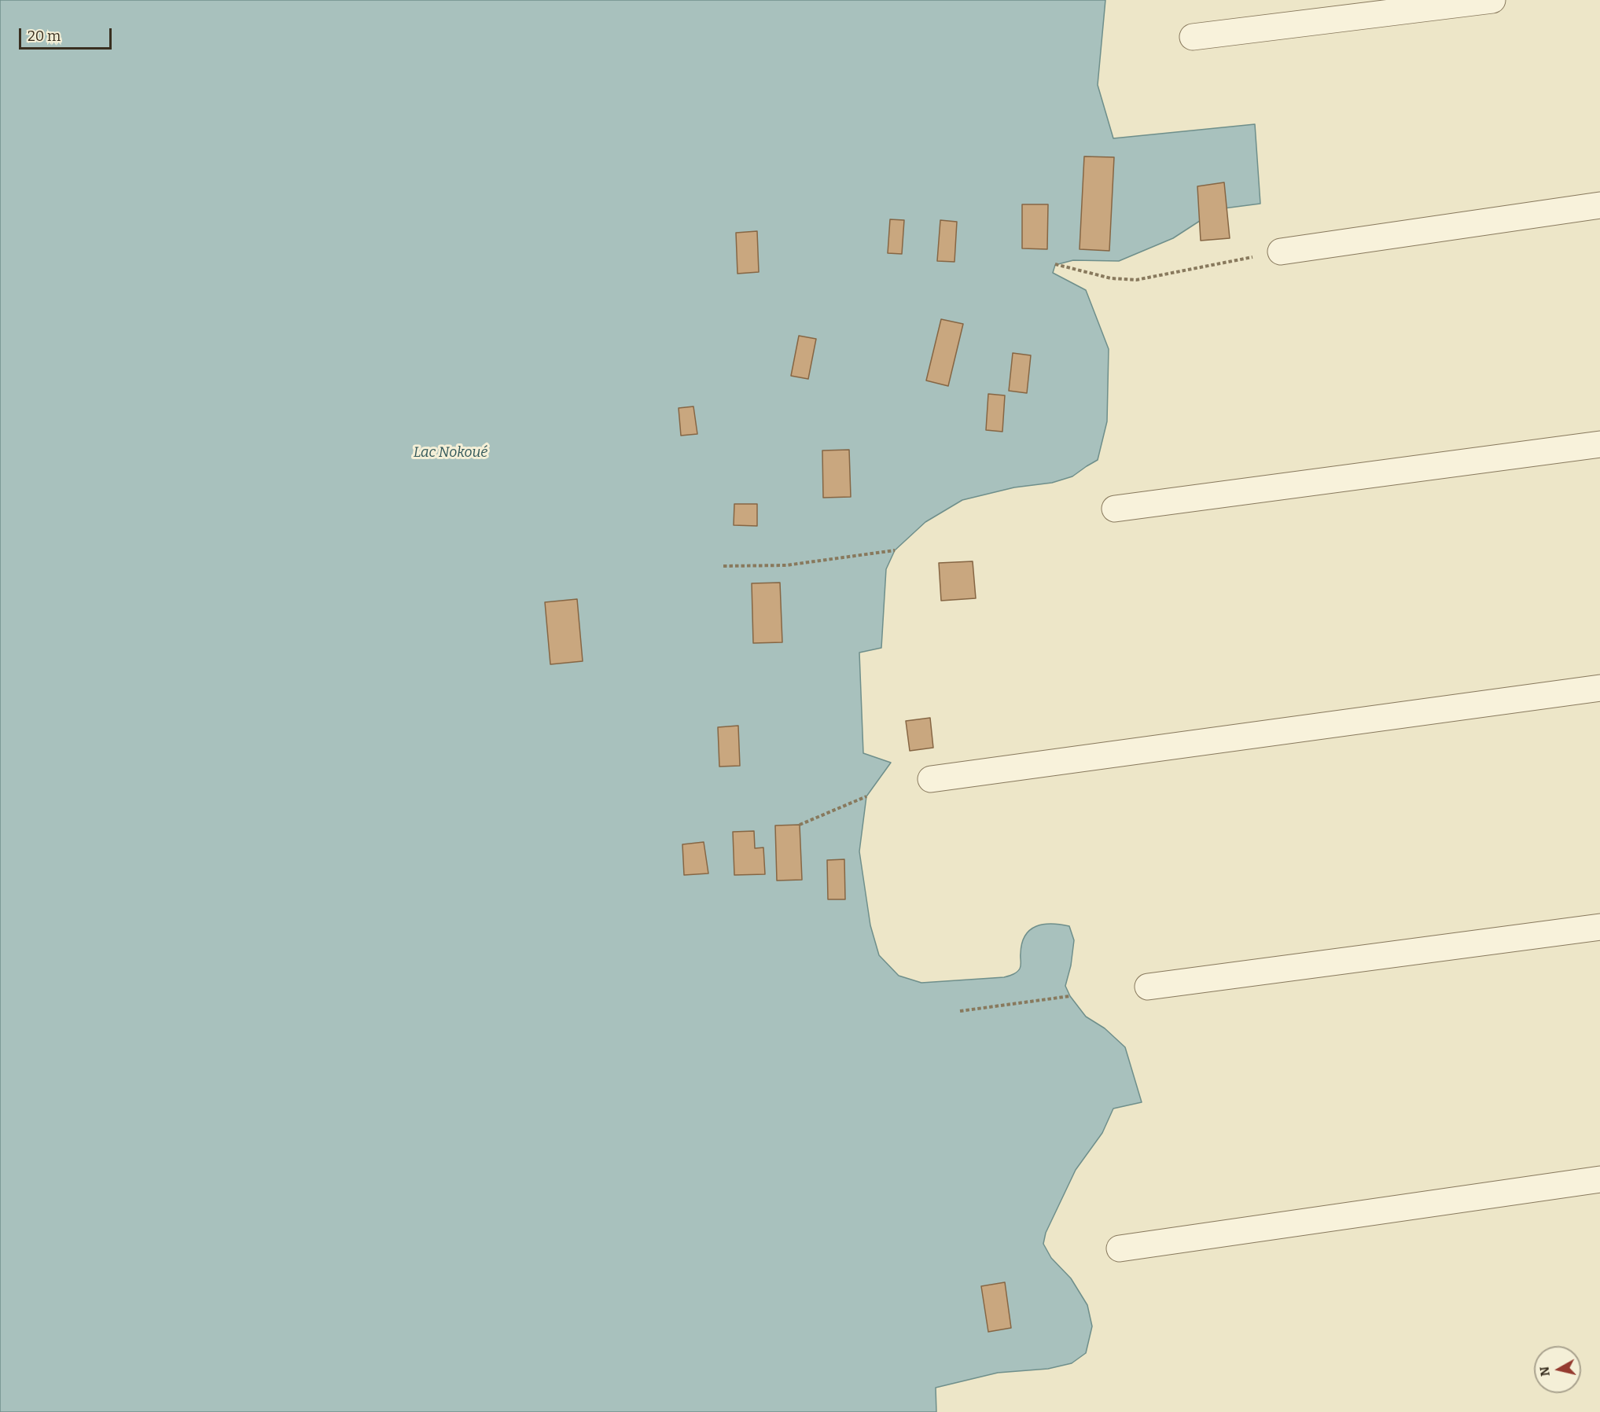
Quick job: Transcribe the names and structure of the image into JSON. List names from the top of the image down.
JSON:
{
  "water": ["Lac Nokoué"],
  "scale_bar": "20 m",
  "north": "left"
}
